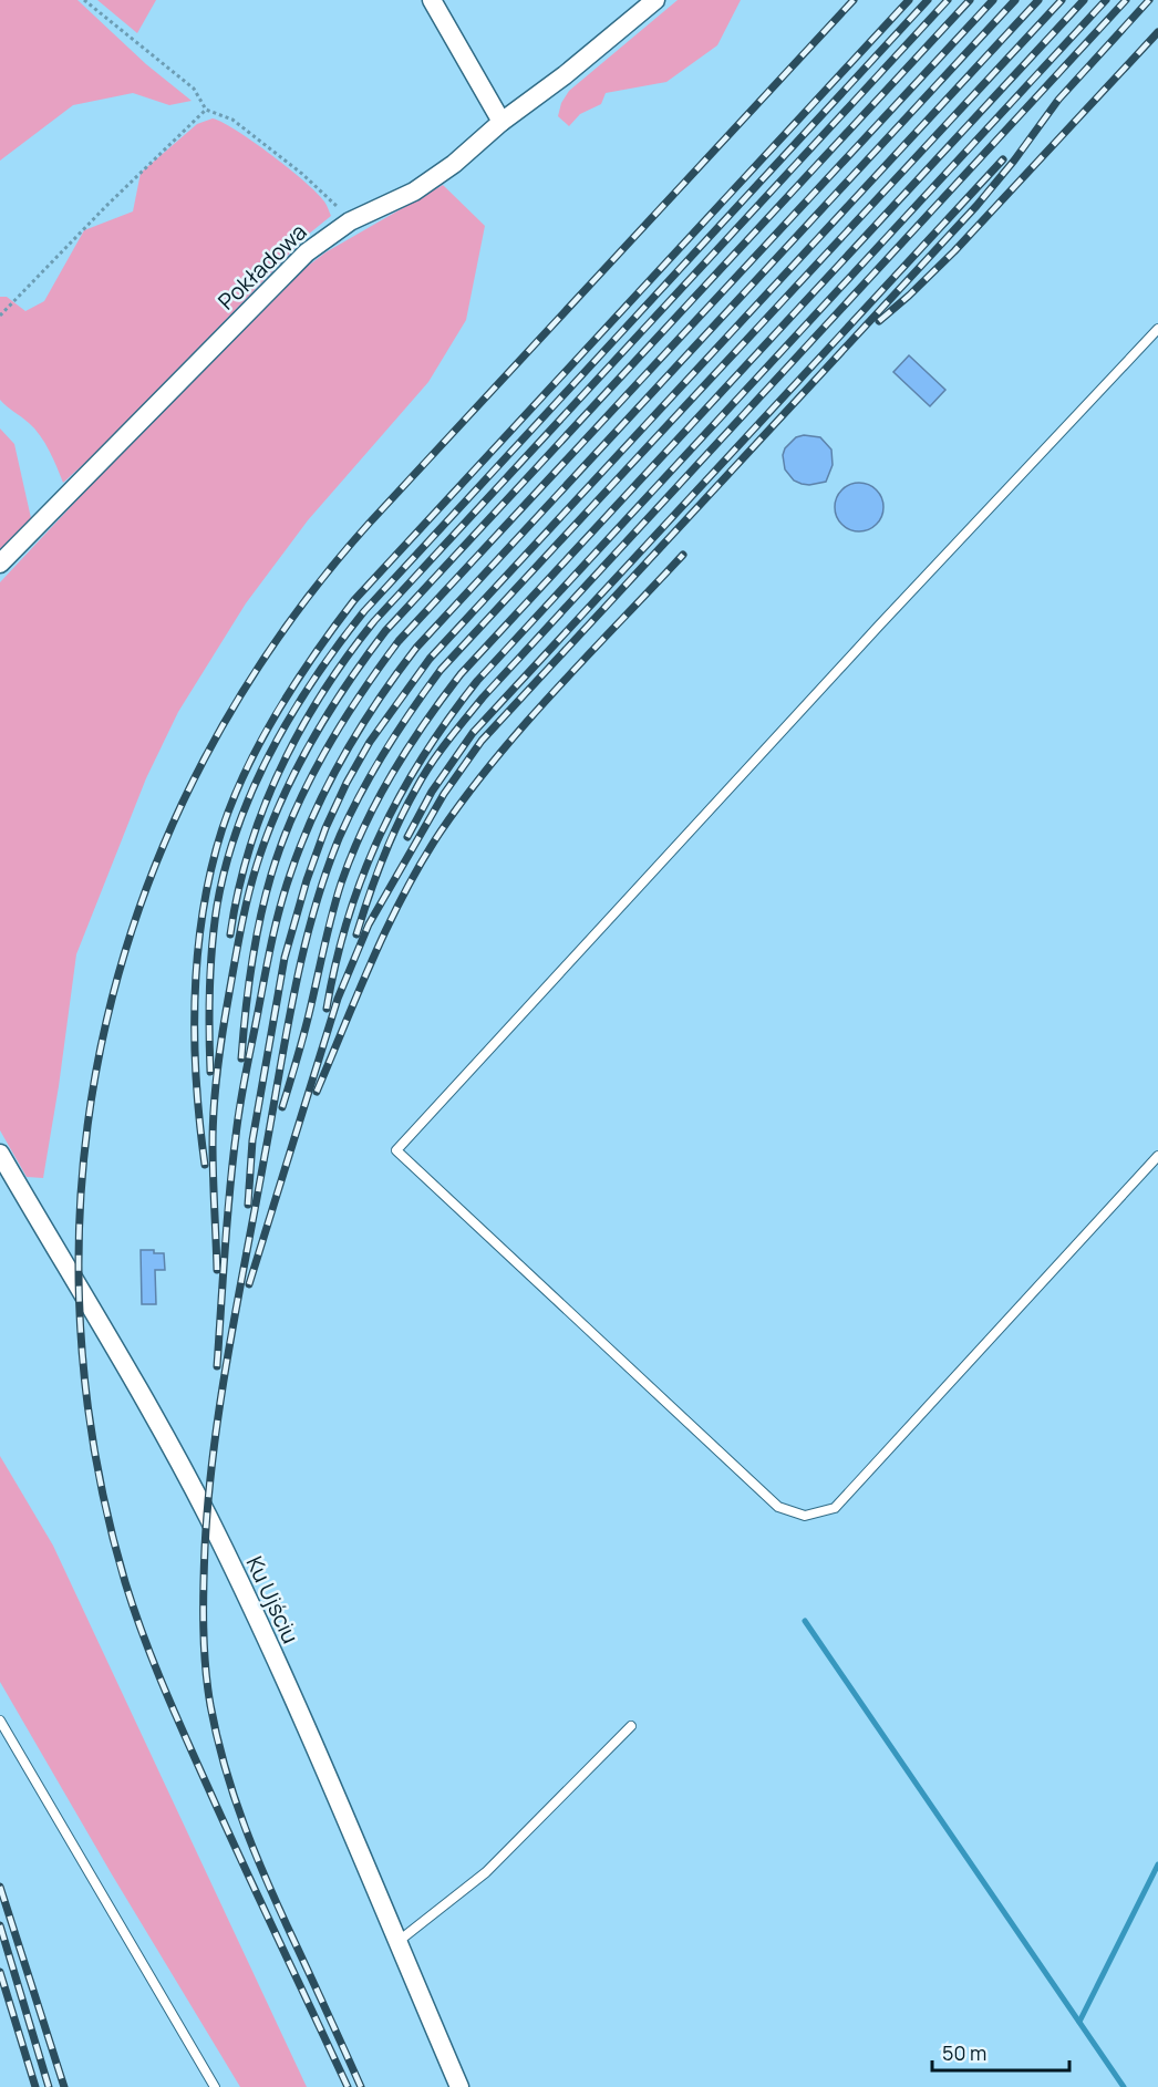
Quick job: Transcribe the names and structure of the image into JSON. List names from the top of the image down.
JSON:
{
  "streets": {
    "street": ["Pokładowa", "Ku Ujściu"]
  },
  "scale_bar": "50 m"
}
